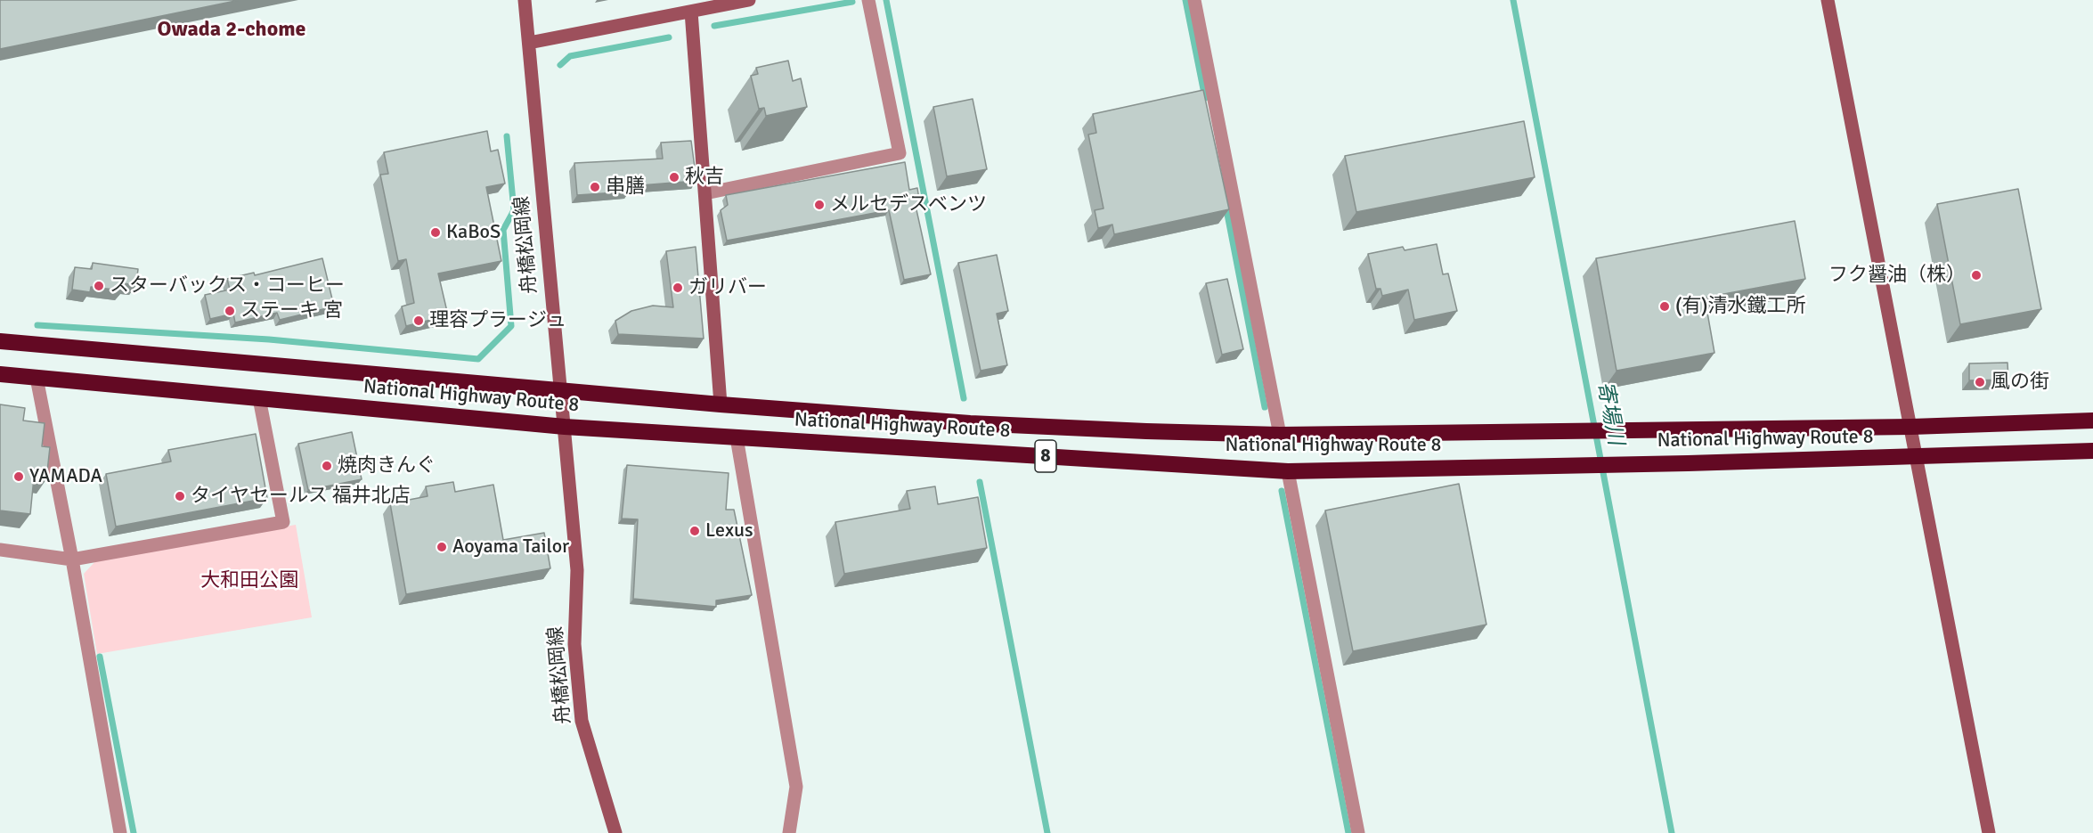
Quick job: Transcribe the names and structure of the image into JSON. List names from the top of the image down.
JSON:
{
  "streets": {
    "highway": ["National Highway Route 8", "8"],
    "street": ["舟橋松岡線"]
  },
  "crossings": [
    ["舟橋松岡線", "National Highway Route 8"]
  ],
  "districts": ["Owada 2-chome"],
  "water": ["寄場川"],
  "parks": ["大和田公園"],
  "places": [
    "秋吉",
    "串膳",
    "メルセデスベンツ",
    "KaBoS",
    "フク醤油（株）",
    "スターバックス・コーヒー",
    "ガリバー",
    "(有)清水鐵工所",
    "ステーキ 宮",
    "理容プラージュ",
    "風の街",
    "焼肉きんぐ",
    "YAMADA",
    "タイヤセールス 福井北店",
    "Lexus",
    "Aoyama Tailor"
  ]
}
